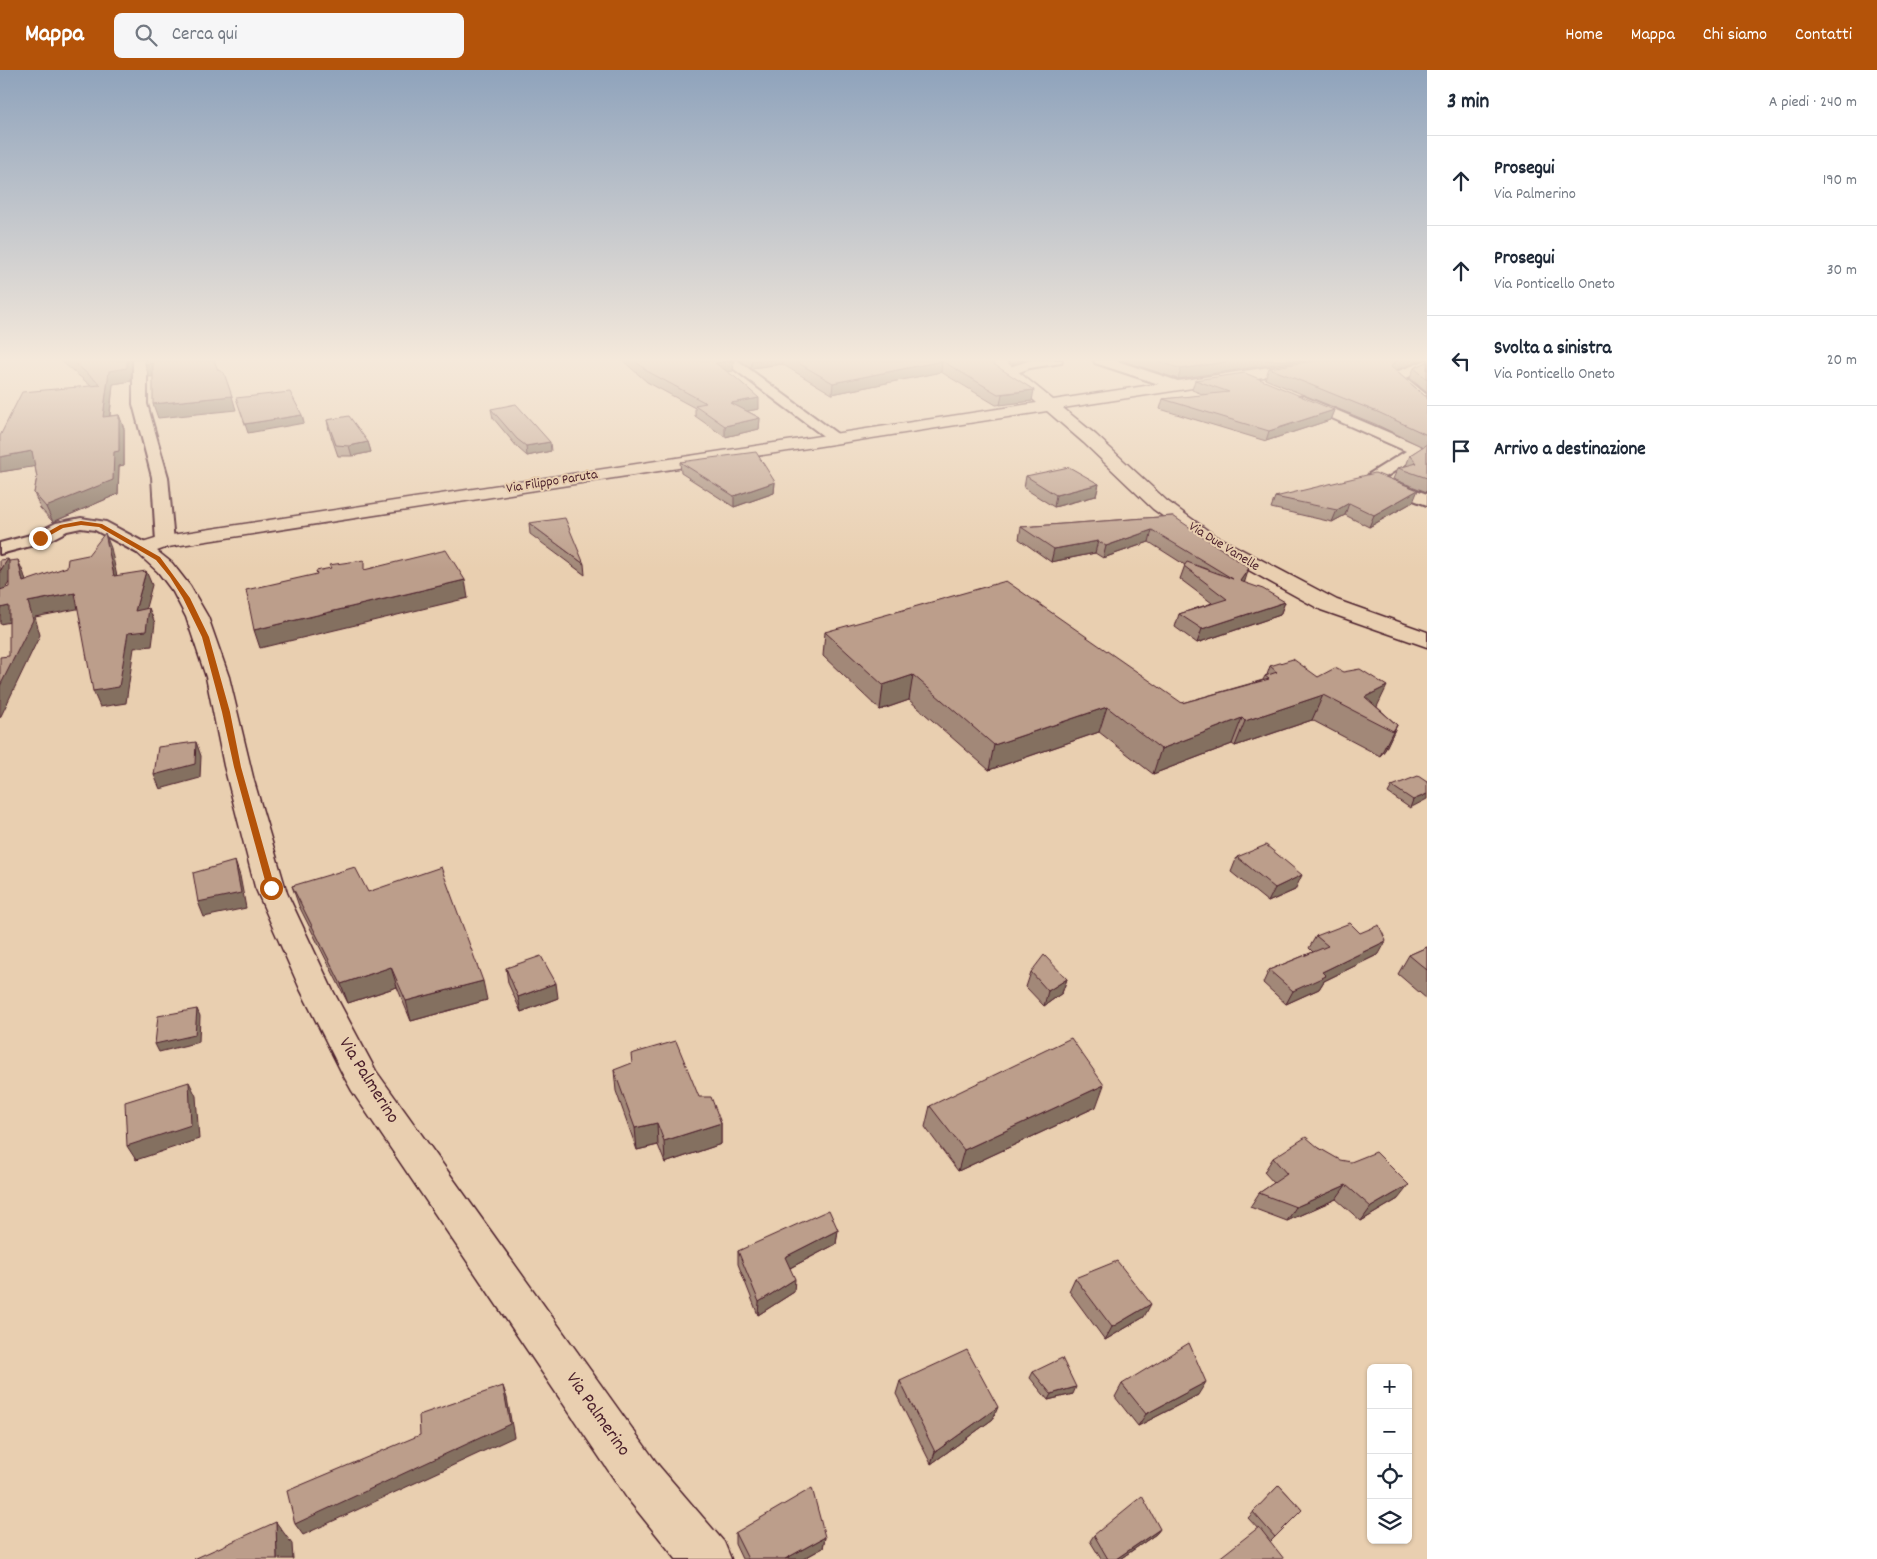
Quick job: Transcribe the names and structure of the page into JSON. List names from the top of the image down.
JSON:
{
  "streets": {
    "street": ["Via Filippo Paruta", "Via Due Vanelle", "Via Palmerino"]
  },
  "crossings": [
    ["Via Filippo Paruta", "Via Palmerino"]
  ],
  "page": {
    "header": "Mappa",
    "search": "Cerca qui",
    "nav": [
      "Home",
      "Mappa",
      "Chi siamo",
      "Contatti"
    ],
    "heading": ["3 min", "A piedi · 240 m"],
    "list": [
      ["Prosegui", "Via Palmerino", "190 m"],
      ["Prosegui", "Via Ponticello Oneto", "30 m"],
      ["Svolta a sinistra", "Via Ponticello Oneto", "20 m"],
      "Arrivo a destinazione"
    ],
    "map_buttons": ["+", "−"]
  }
}
